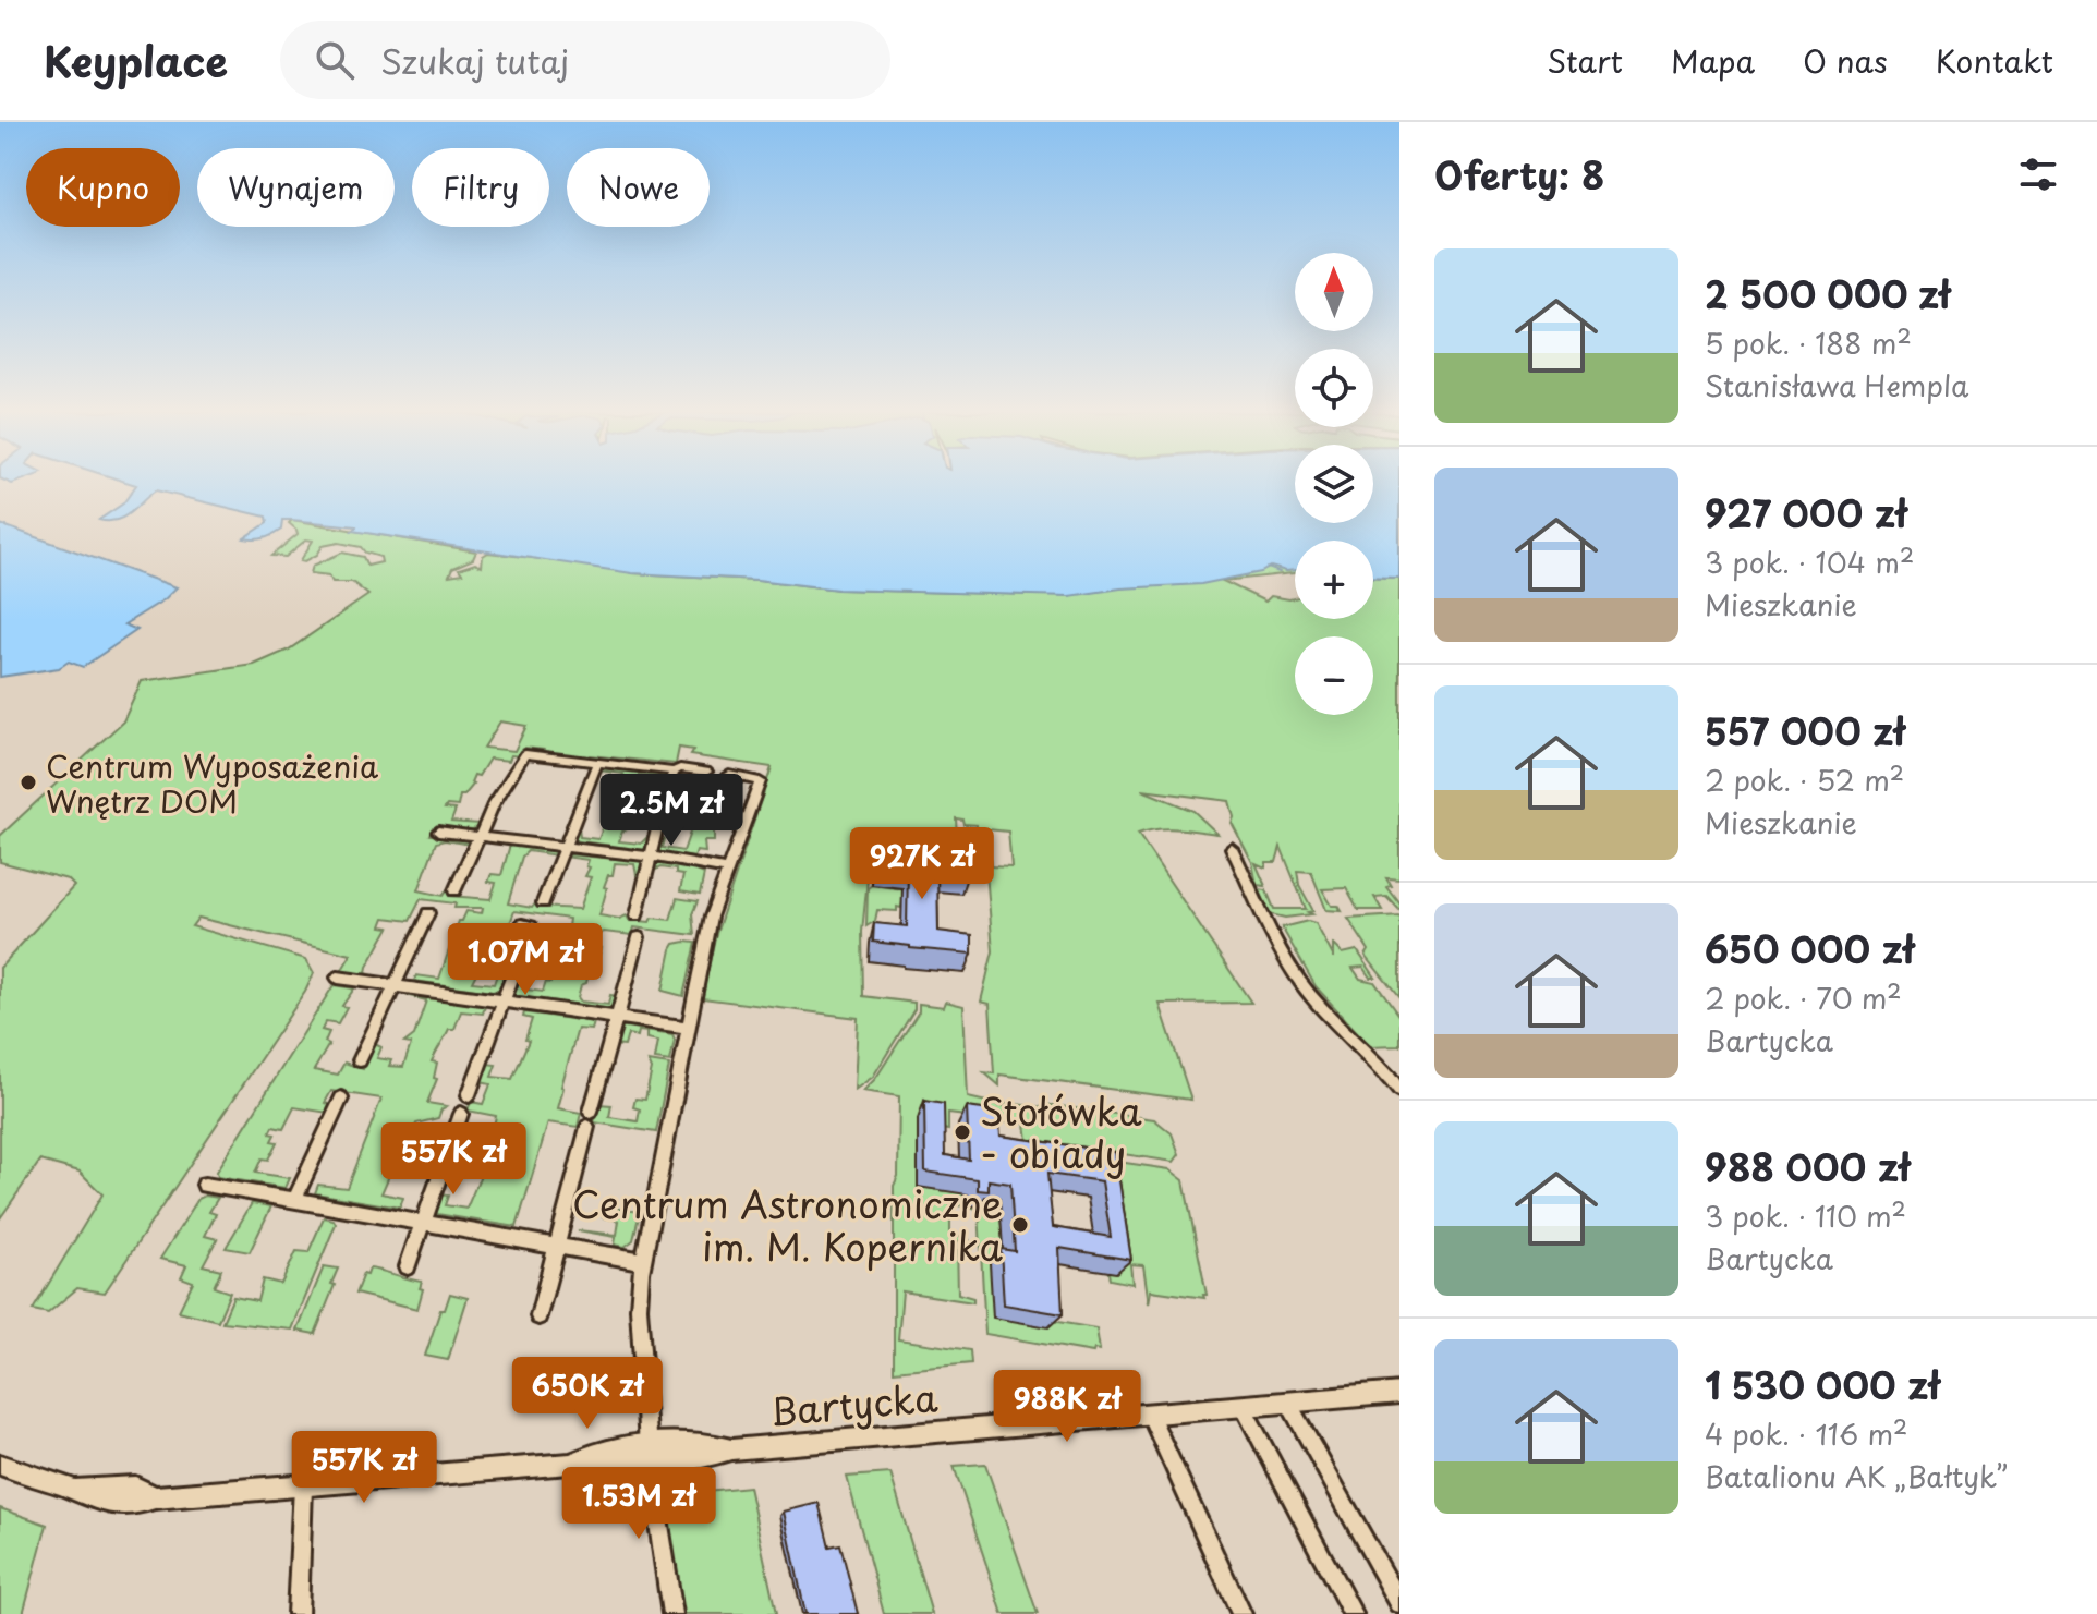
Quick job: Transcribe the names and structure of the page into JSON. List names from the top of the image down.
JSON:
{
  "streets": {
    "street": ["Bartycka"]
  },
  "places": ["Centrum Wyposażenia Wnętrz DOM", "Stołówka - obiady", "Centrum Astronomiczne im. M. Kopernika"],
  "north": "top",
  "page": {
    "header": "Keyplace",
    "search": "Szukaj tutaj",
    "nav": [
      "Start",
      "Mapa",
      "O nas",
      "Kontakt"
    ],
    "heading": "Oferty: 8",
    "chip": [
      "Kupno",
      "Wynajem",
      "Filtry",
      "Nowe"
    ],
    "list": [
      {
        "name": "2 500 000 zł",
        "note": "5 pok. · 188 m² · Stanisława Hempla"
      },
      {
        "name": "927 000 zł",
        "note": "3 pok. · 104 m² · Mieszkanie"
      },
      {
        "name": "557 000 zł",
        "note": "2 pok. · 52 m² · Mieszkanie"
      },
      {
        "name": "650 000 zł",
        "note": "2 pok. · 70 m² · Bartycka"
      },
      {
        "name": "988 000 zł",
        "note": "3 pok. · 110 m² · Bartycka"
      },
      {
        "name": "1 530 000 zł",
        "note": "4 pok. · 116 m² · Batalionu AK „Bałtyk”"
      }
    ],
    "map_buttons": ["+", "−"],
    "price": [
      "2.5M zł",
      "927K zł",
      "1.07M zł",
      "557K zł",
      "650K zł",
      "988K zł",
      "557K zł",
      "1.53M zł"
    ]
  }
}
